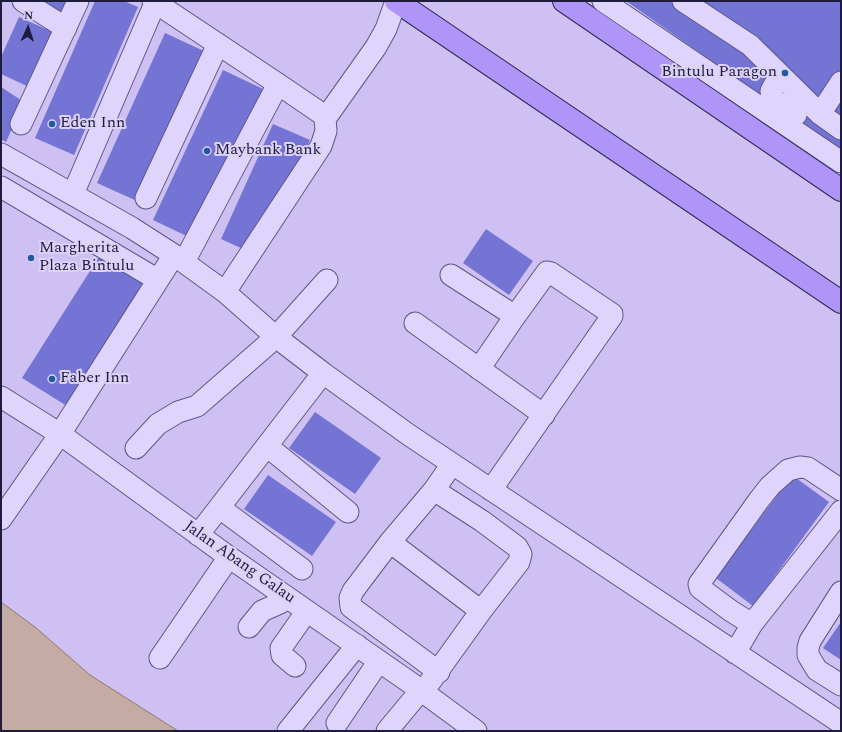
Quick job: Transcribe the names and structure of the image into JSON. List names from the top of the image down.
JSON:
{
  "streets": {
    "street": ["Jalan Abang Galau"]
  },
  "places": [
    "Bintulu Paragon",
    "Eden Inn",
    "Maybank Bank",
    "Margherita Plaza Bintulu",
    "Faber Inn"
  ],
  "north": "top"
}
